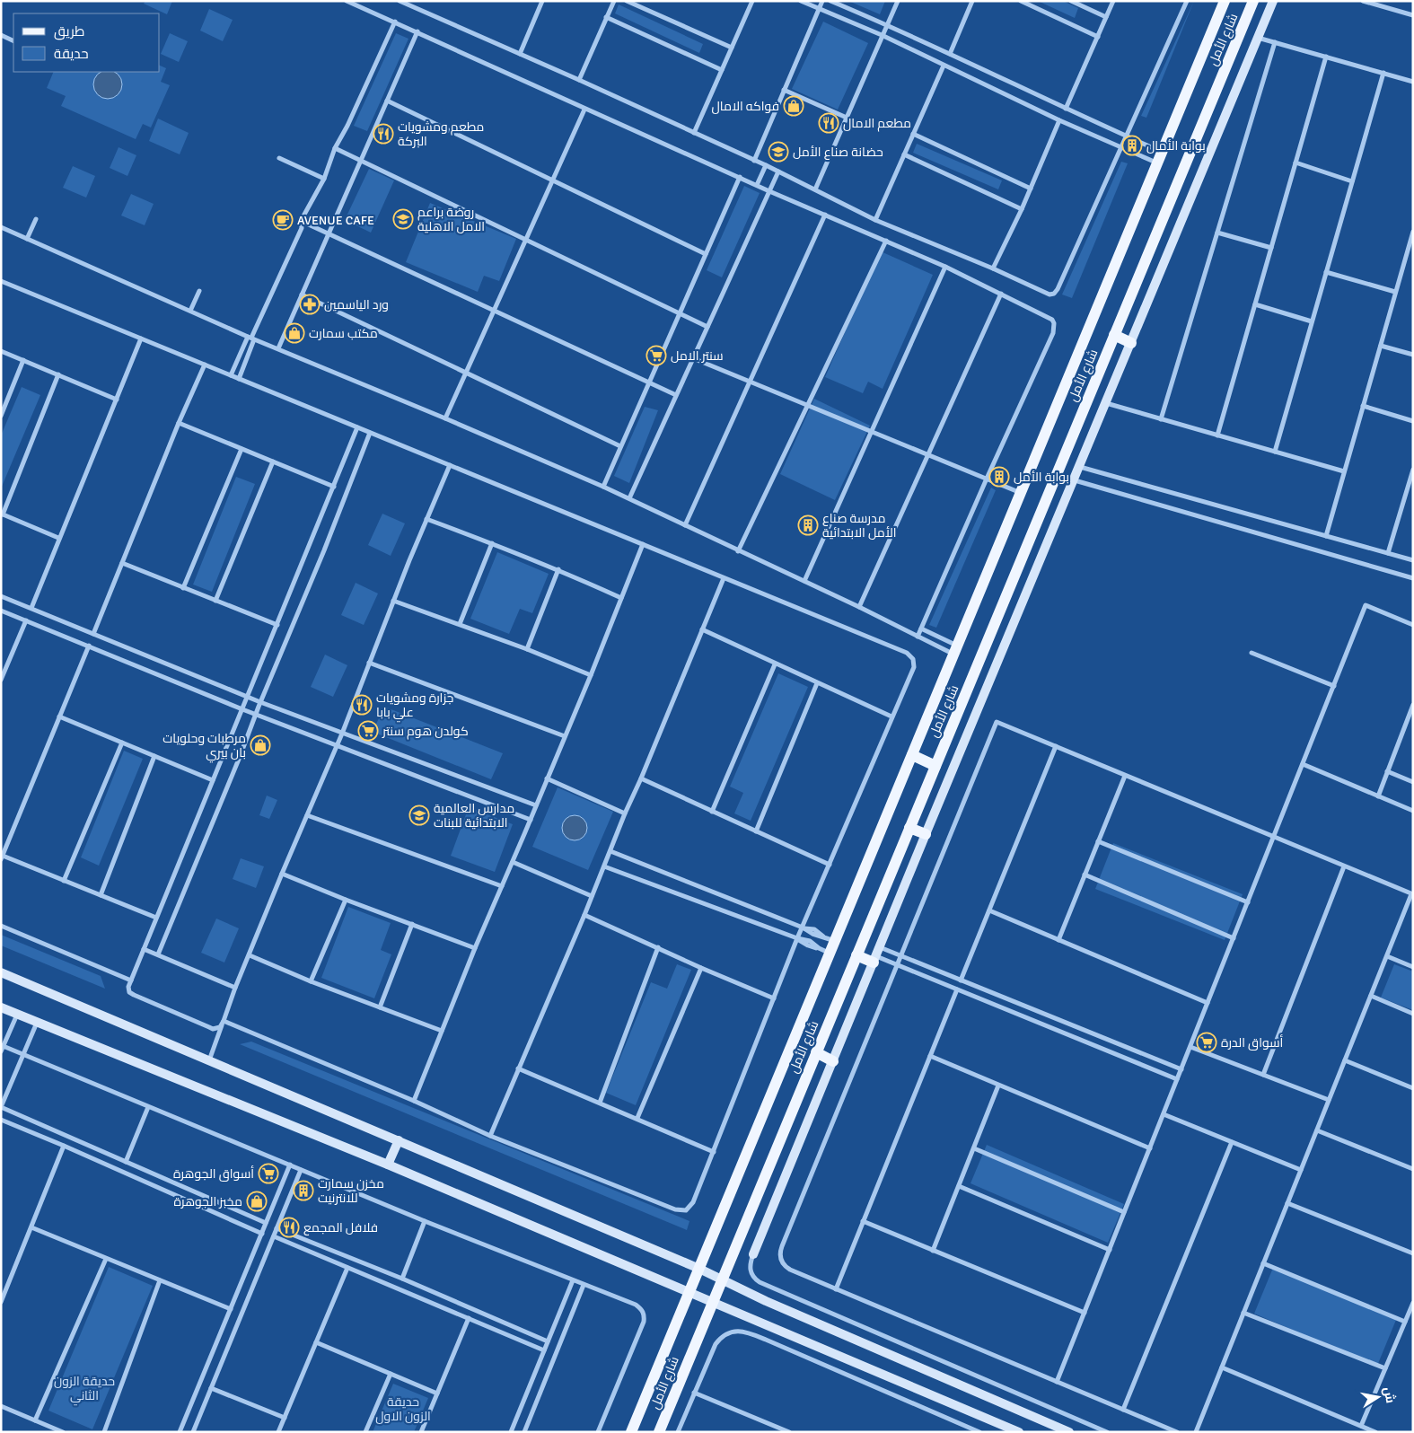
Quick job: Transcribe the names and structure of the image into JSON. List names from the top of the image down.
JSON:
{
  "streets": {
    "main road": ["شارع الأمل"]
  },
  "parks": ["حديقة الزون الثاني", "حديقة الزون الاول"],
  "places": {
    "shop": [
      "فواكه الامال",
      "مكتب سمارت",
      "مرطبات وحلويات بان بيري",
      "مخبز الجوهرة"
    ],
    "restaurant": [
      "مطعم الامال",
      "مطعم ومشويات البركة",
      "جزارة ومشويات علي بابا",
      "فلافل المجمع"
    ],
    "building": [
      "بوابة الأمال",
      "بوابة الأمل",
      "مدرسة صناع الأمل الابتدائية",
      "مخزن سمارت للانترنيت"
    ],
    "school or university": ["حضانة صناع الأمل", "روضة براعم الامل الاهلية", "مدارس العالمية الابتدائية للبنات"],
    "cafe": ["AVENUE CAFE"],
    "pharmacy": ["ورد الياسمين"],
    "supermarket": [
      "سنتر الامل",
      "كولدن هوم سنتر",
      "أسواق الدرة",
      "أسواق الجوهرة"
    ]
  },
  "legend": ["طريق", "حديقة"],
  "north": "right"
}
